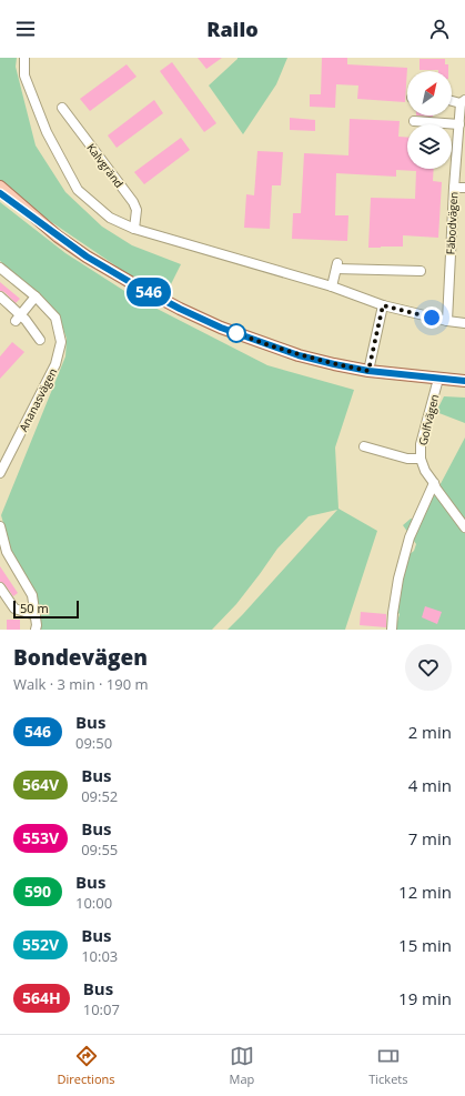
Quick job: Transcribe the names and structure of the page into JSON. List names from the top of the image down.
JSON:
{
  "streets": {
    "street": [
      "Kalvgränd",
      "Fäbodvägen",
      "Ananasvägen",
      "Golfvägen"
    ]
  },
  "lines": ["bus line 546"],
  "scale_bar": "50 m",
  "north": "top right",
  "page": {
    "header": "Railo",
    "on_map": "546",
    "scale": "50 m",
    "heading": ["Bondevägen", "Walk · 3 min · 190 m"],
    "list": [
      {
        "mark": "546",
        "name": "Bus",
        "note": "09:50",
        "value": "2 min"
      },
      {
        "mark": "564V",
        "name": "Bus",
        "note": "09:52",
        "value": "4 min"
      },
      {
        "mark": "553V",
        "name": "Bus",
        "note": "09:55",
        "value": "7 min"
      },
      {
        "mark": "590",
        "name": "Bus",
        "note": "10:00",
        "value": "12 min"
      },
      {
        "mark": "552V",
        "name": "Bus",
        "note": "10:03",
        "value": "15 min"
      },
      {
        "mark": "564H",
        "name": "Bus",
        "note": "10:07",
        "value": "19 min"
      }
    ],
    "tabs": ["Directions", "Map", "Tickets"]
  }
}
